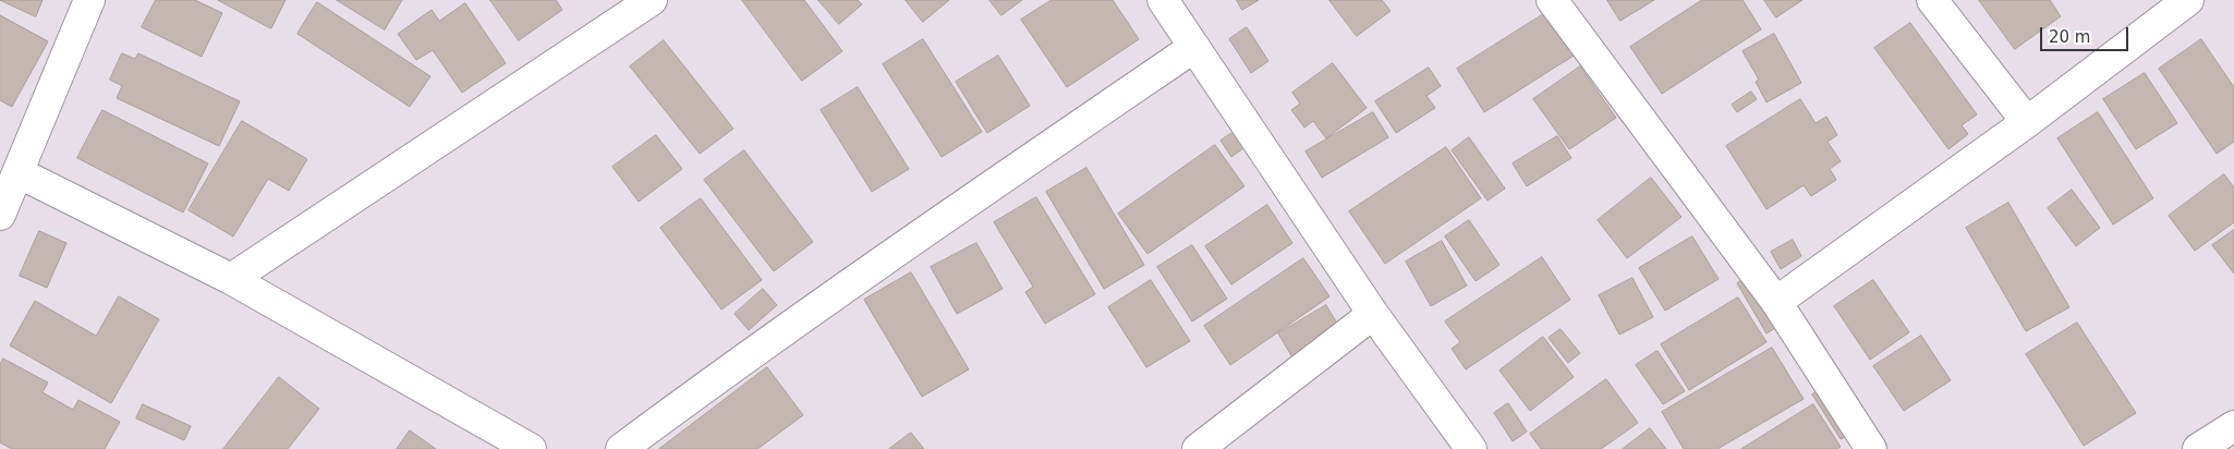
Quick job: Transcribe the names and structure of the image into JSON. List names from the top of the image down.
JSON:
{
  "scale_bar": "20 m"
}
